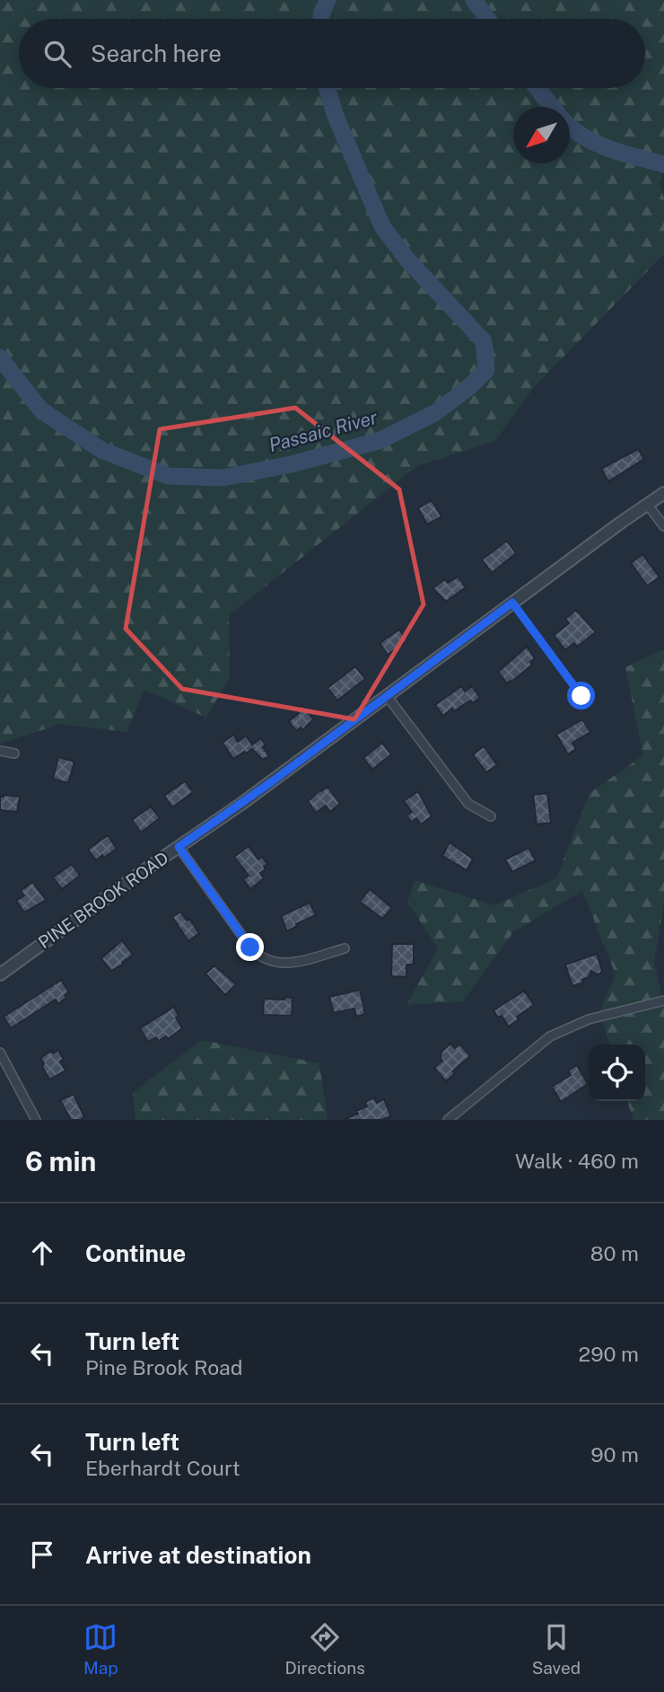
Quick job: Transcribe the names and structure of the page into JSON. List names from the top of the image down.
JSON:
{
  "streets": {
    "street": ["PINE BROOK ROAD"]
  },
  "water": ["Passaic River"],
  "north": "bottom left",
  "page": {
    "search": "Search here",
    "heading": ["6 min", "Walk · 460 m"],
    "list": [
      ["Continue", "80 m"],
      ["Turn left", "Pine Brook Road", "290 m"],
      ["Turn left", "Eberhardt Court", "90 m"],
      "Arrive at destination"
    ],
    "nav": ["Map", "Directions", "Saved"]
  }
}
